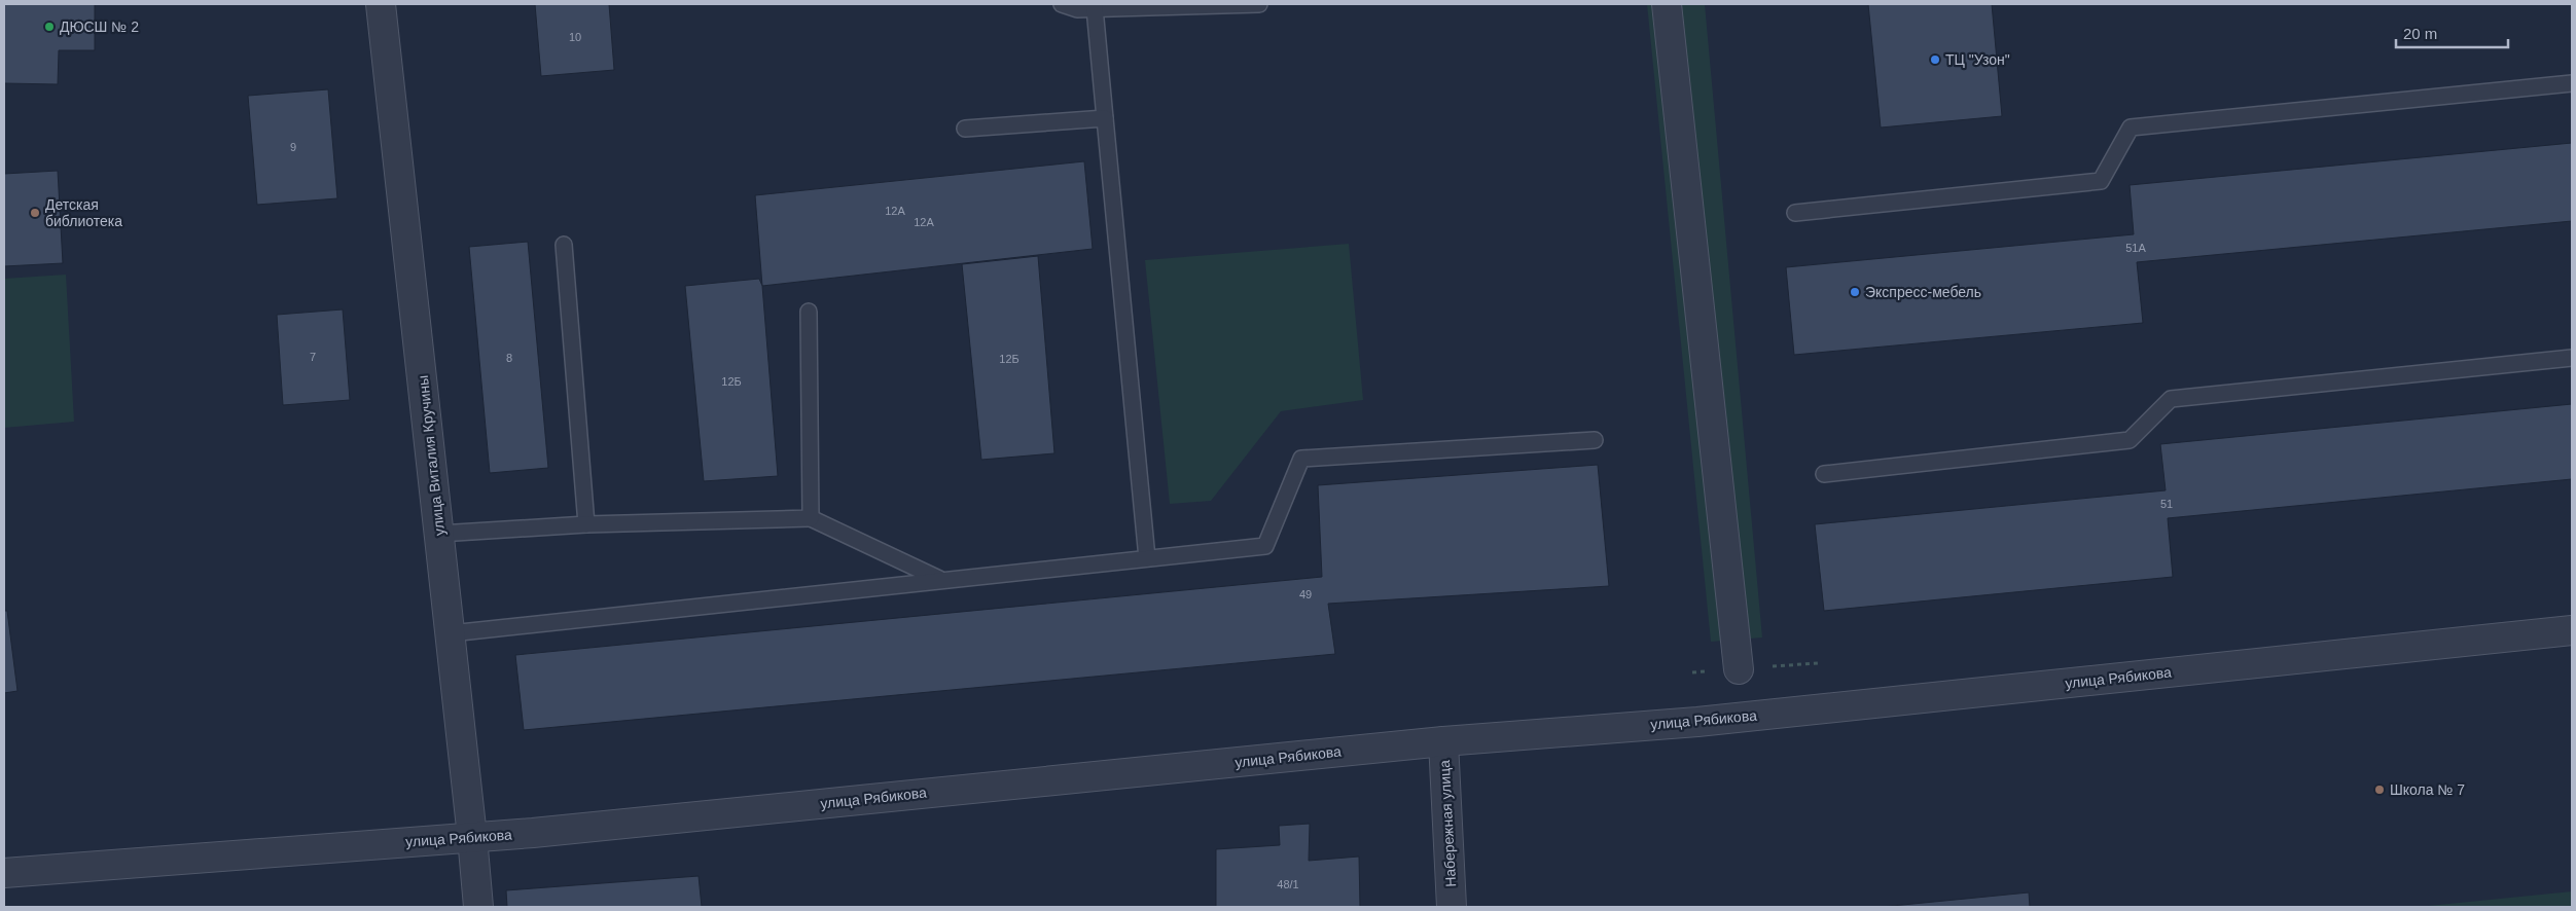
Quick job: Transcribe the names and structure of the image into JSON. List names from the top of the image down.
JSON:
{
  "streets": {
    "street": ["улица Виталия Кручины", "улица Рябикова", "Набережная улица"]
  },
  "crossings": [
    ["улица Виталия Кручины", "улица Рябикова"],
    ["улица Рябикова", "Набережная улица"]
  ],
  "places": [
    "ДЮСШ № 2",
    "ТЦ \"Узон\"",
    "Детская библиотека",
    "Экспресс-мебель",
    "Школа № 7"
  ],
  "house_numbers": [
    "10",
    "9",
    "12А",
    "12А",
    "51А",
    "7",
    "8",
    "12Б",
    "12Б",
    "51",
    "49",
    "48/1"
  ],
  "scale_bar": "20 m"
}
